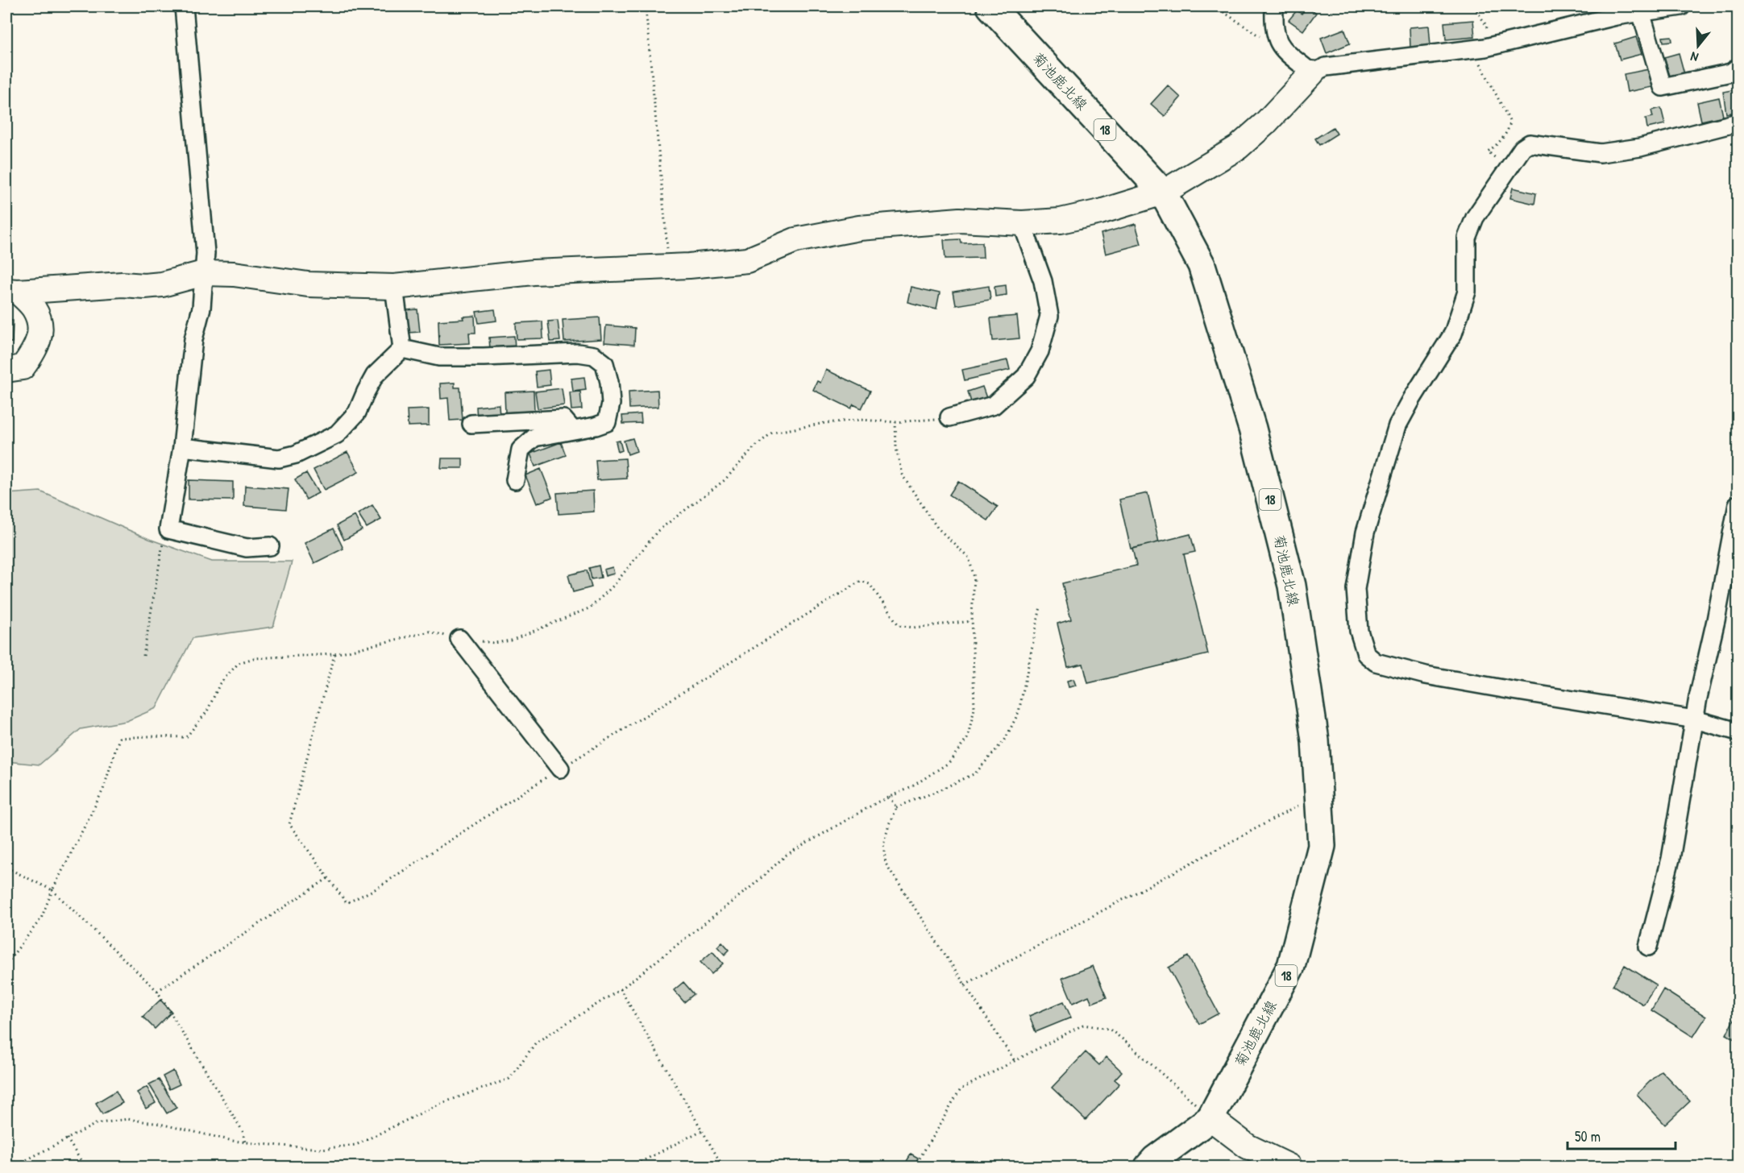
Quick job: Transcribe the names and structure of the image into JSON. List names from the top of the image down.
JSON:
{
  "streets": {
    "main road": ["菊池鹿北線", "18"]
  },
  "scale_bar": "50 m",
  "north": "bottom"
}
